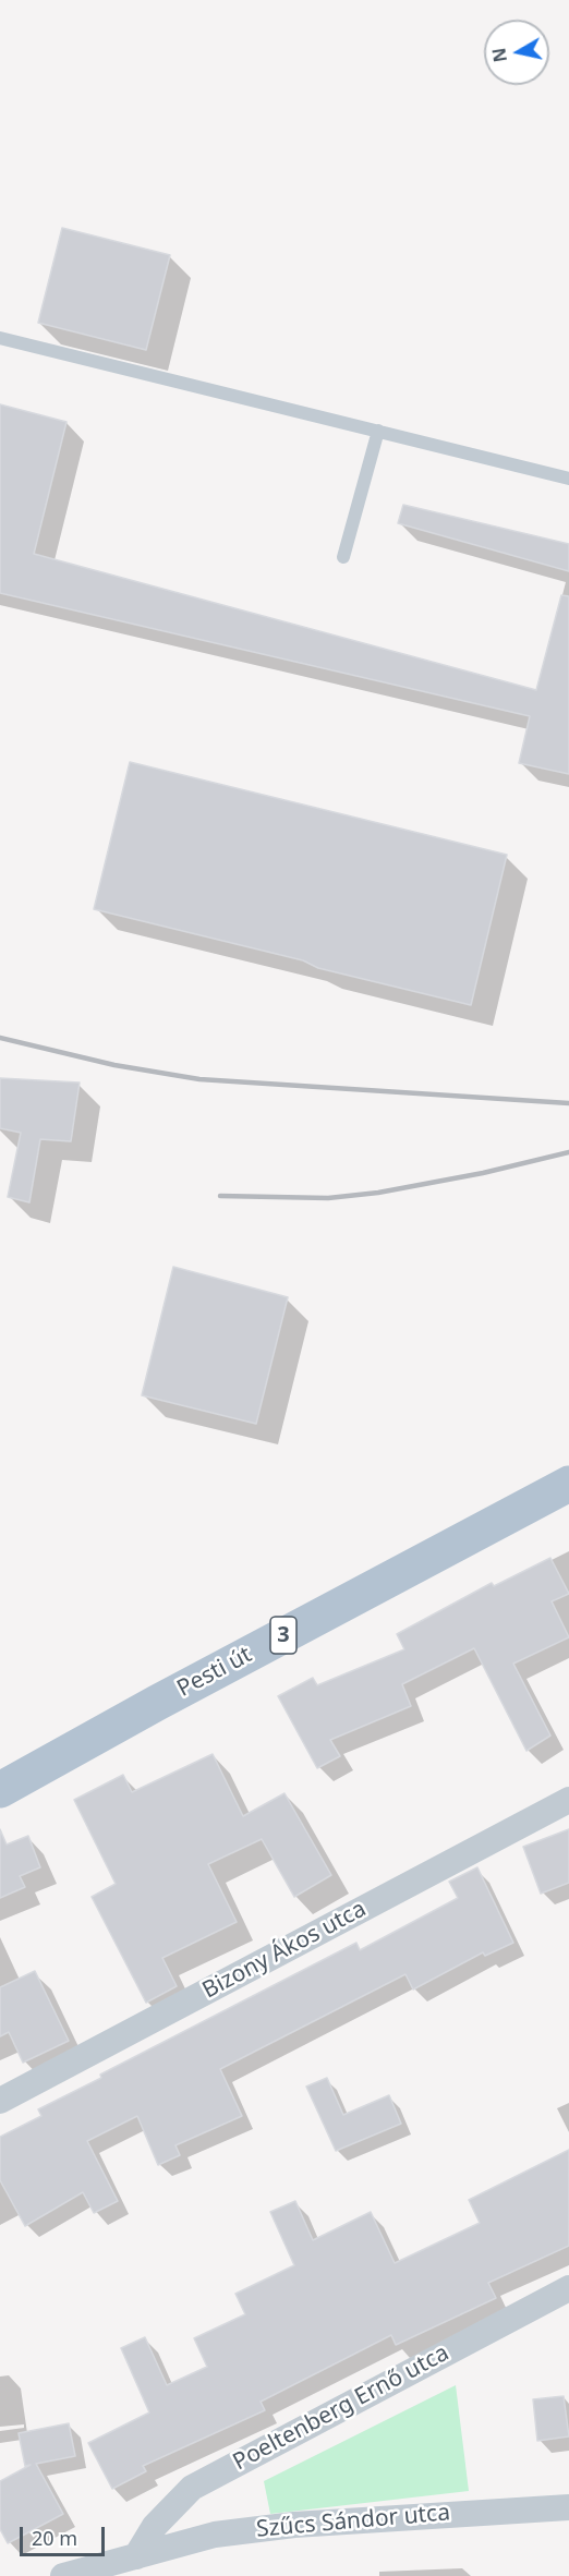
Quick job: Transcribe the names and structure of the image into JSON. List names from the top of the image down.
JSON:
{
  "streets": {
    "main road": ["3", "Pesti út"],
    "street": ["Bizony Ákos utca", "Poeltenberg Ernő utca", "Szűcs Sándor utca"]
  },
  "crossings": [
    ["Poeltenberg Ernő utca", "Szűcs Sándor utca"]
  ],
  "scale_bar": "20 m",
  "north": "left"
}
